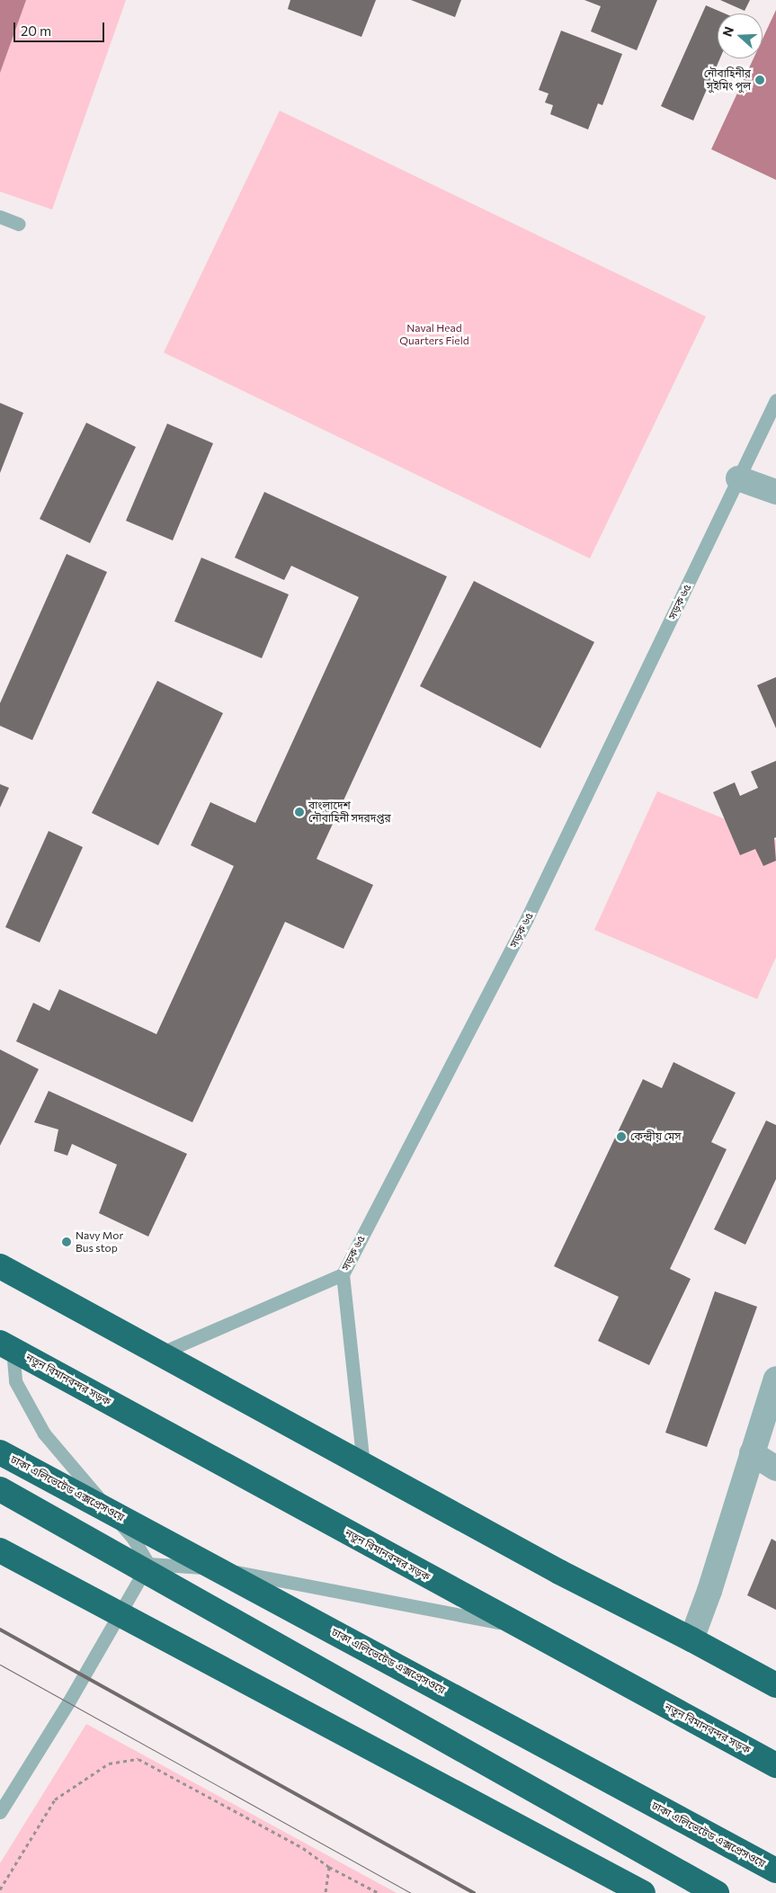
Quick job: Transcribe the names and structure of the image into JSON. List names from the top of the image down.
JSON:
{
  "streets": {
    "highway": ["নতুন বিমানবন্দর সড়ক", "ঢাকা এলিভেটেড এক্সপ্রেসওয়ে"],
    "lane": ["সড়ক ৬৫"]
  },
  "parks": ["Naval Head Quarters Field"],
  "places": [
    "নৌবাহিনীর সুইমিং পুল",
    "বাংলাদেশ নৌবাহিনী সদরদপ্তর",
    "কেন্দ্রীয় মেস",
    "Navy Mor Bus stop"
  ],
  "scale_bar": "20 m",
  "north": "left"
}
